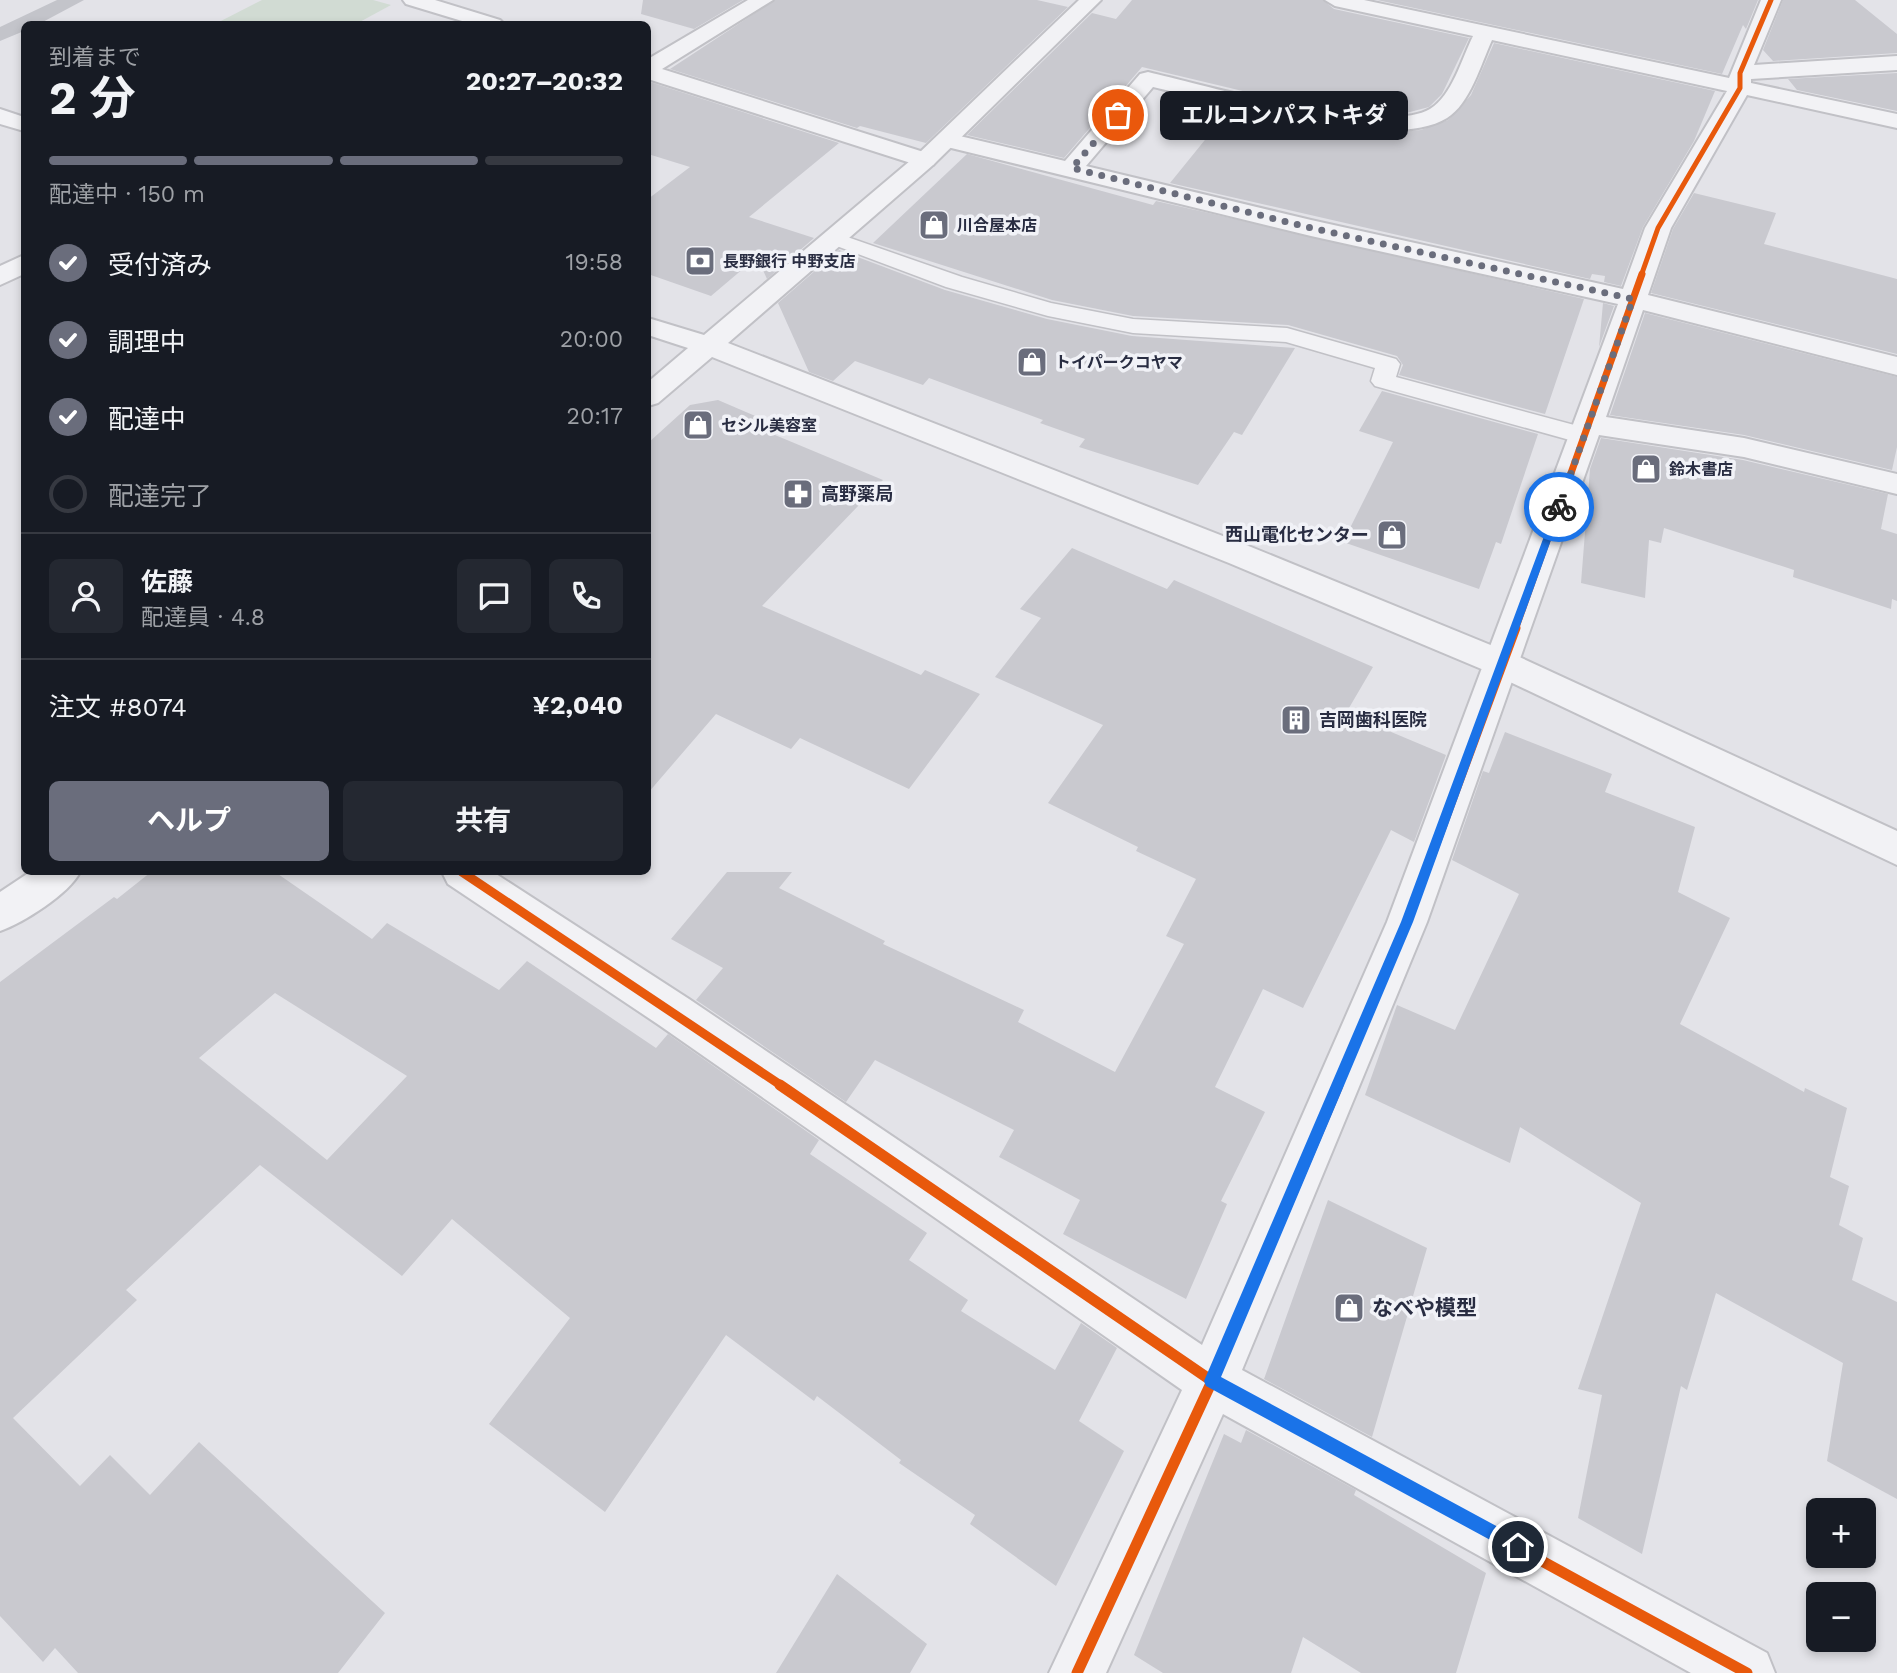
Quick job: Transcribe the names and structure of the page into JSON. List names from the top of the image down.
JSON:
{
  "places": {
    "other": ["エルコンパストキダ"],
    "shop": [
      "川合屋本店",
      "トイパークコヤマ",
      "セシル美容室",
      "鈴木書店",
      "西山電化センター",
      "なべや模型"
    ],
    "bank": ["長野銀行 中野支店"],
    "pharmacy": ["高野薬局"],
    "building": ["吉岡歯科医院"]
  },
  "page": {
    "heading": ["2 分", "到着まで", "20:27–20:32"],
    "panel": [
      "佐藤",
      "配達員 · 4.8",
      "注文 #8074",
      "¥2,040"
    ],
    "bubble": "エルコンパストキダ",
    "bar": "配達中 · 150 m",
    "list": [
      ["受付済み", "19:58"],
      ["調理中", "20:00"],
      ["配達中", "20:17"],
      "配達完了"
    ],
    "buttons": ["ヘルプ", "共有"],
    "map_buttons": ["+", "−"]
  }
}
